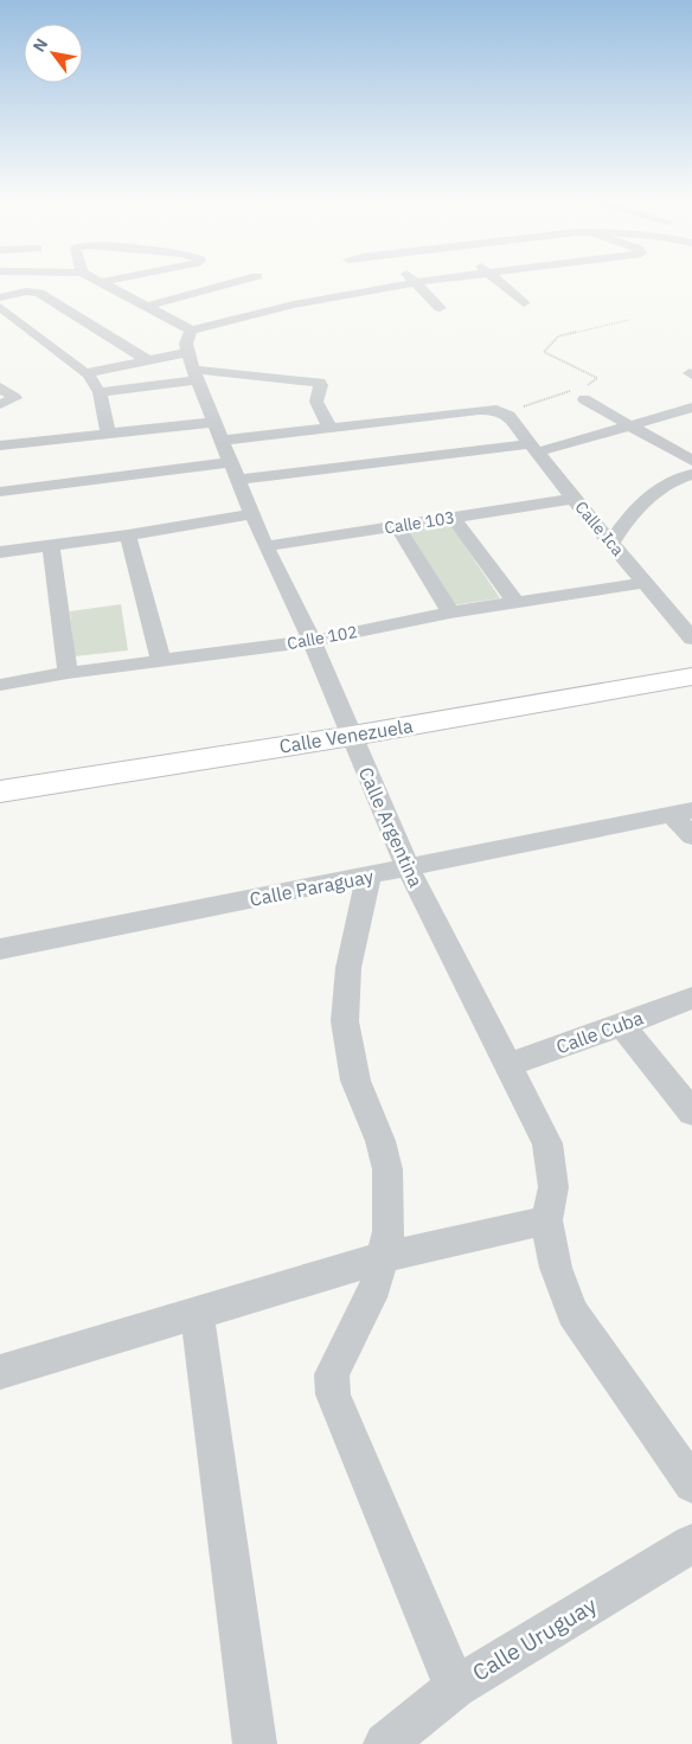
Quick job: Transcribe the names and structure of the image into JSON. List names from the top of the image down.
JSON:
{
  "streets": {
    "street": [
      "Calle 103",
      "Calle Ica",
      "Calle 102",
      "Calle Venezuela",
      "Calle Argentina",
      "Calle Paraguay",
      "Calle Cuba",
      "Calle Uruguay"
    ]
  },
  "crossings": [
    ["Calle 103", "Calle Ica"],
    ["Calle 103", "Calle Argentina"],
    ["Calle Ica", "Calle 102"],
    ["Calle 102", "Calle Argentina"],
    ["Calle Venezuela", "Calle Argentina"],
    ["Calle Argentina", "Calle Paraguay"],
    ["Calle Argentina", "Calle Cuba"]
  ],
  "north": "top left"
}
